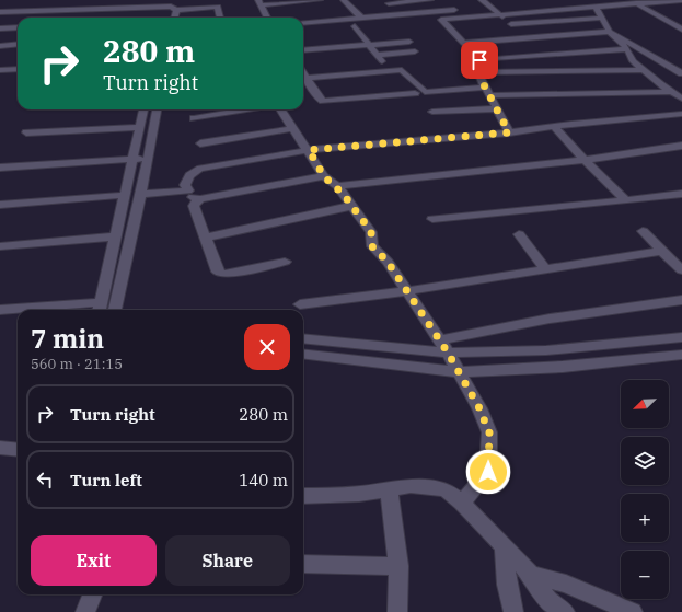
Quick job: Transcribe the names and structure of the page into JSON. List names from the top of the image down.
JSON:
{
  "north": "bottom left",
  "page": {
    "turn": ["280 m", "Turn right"],
    "heading": ["7 min", "560 m · 21:15"],
    "map_buttons": ["+", "−"],
    "list": [
      {
        "name": "Turn right",
        "value": "280 m"
      },
      {
        "name": "Turn left",
        "value": "140 m"
      }
    ],
    "buttons": ["Exit", "Share"]
  }
}
